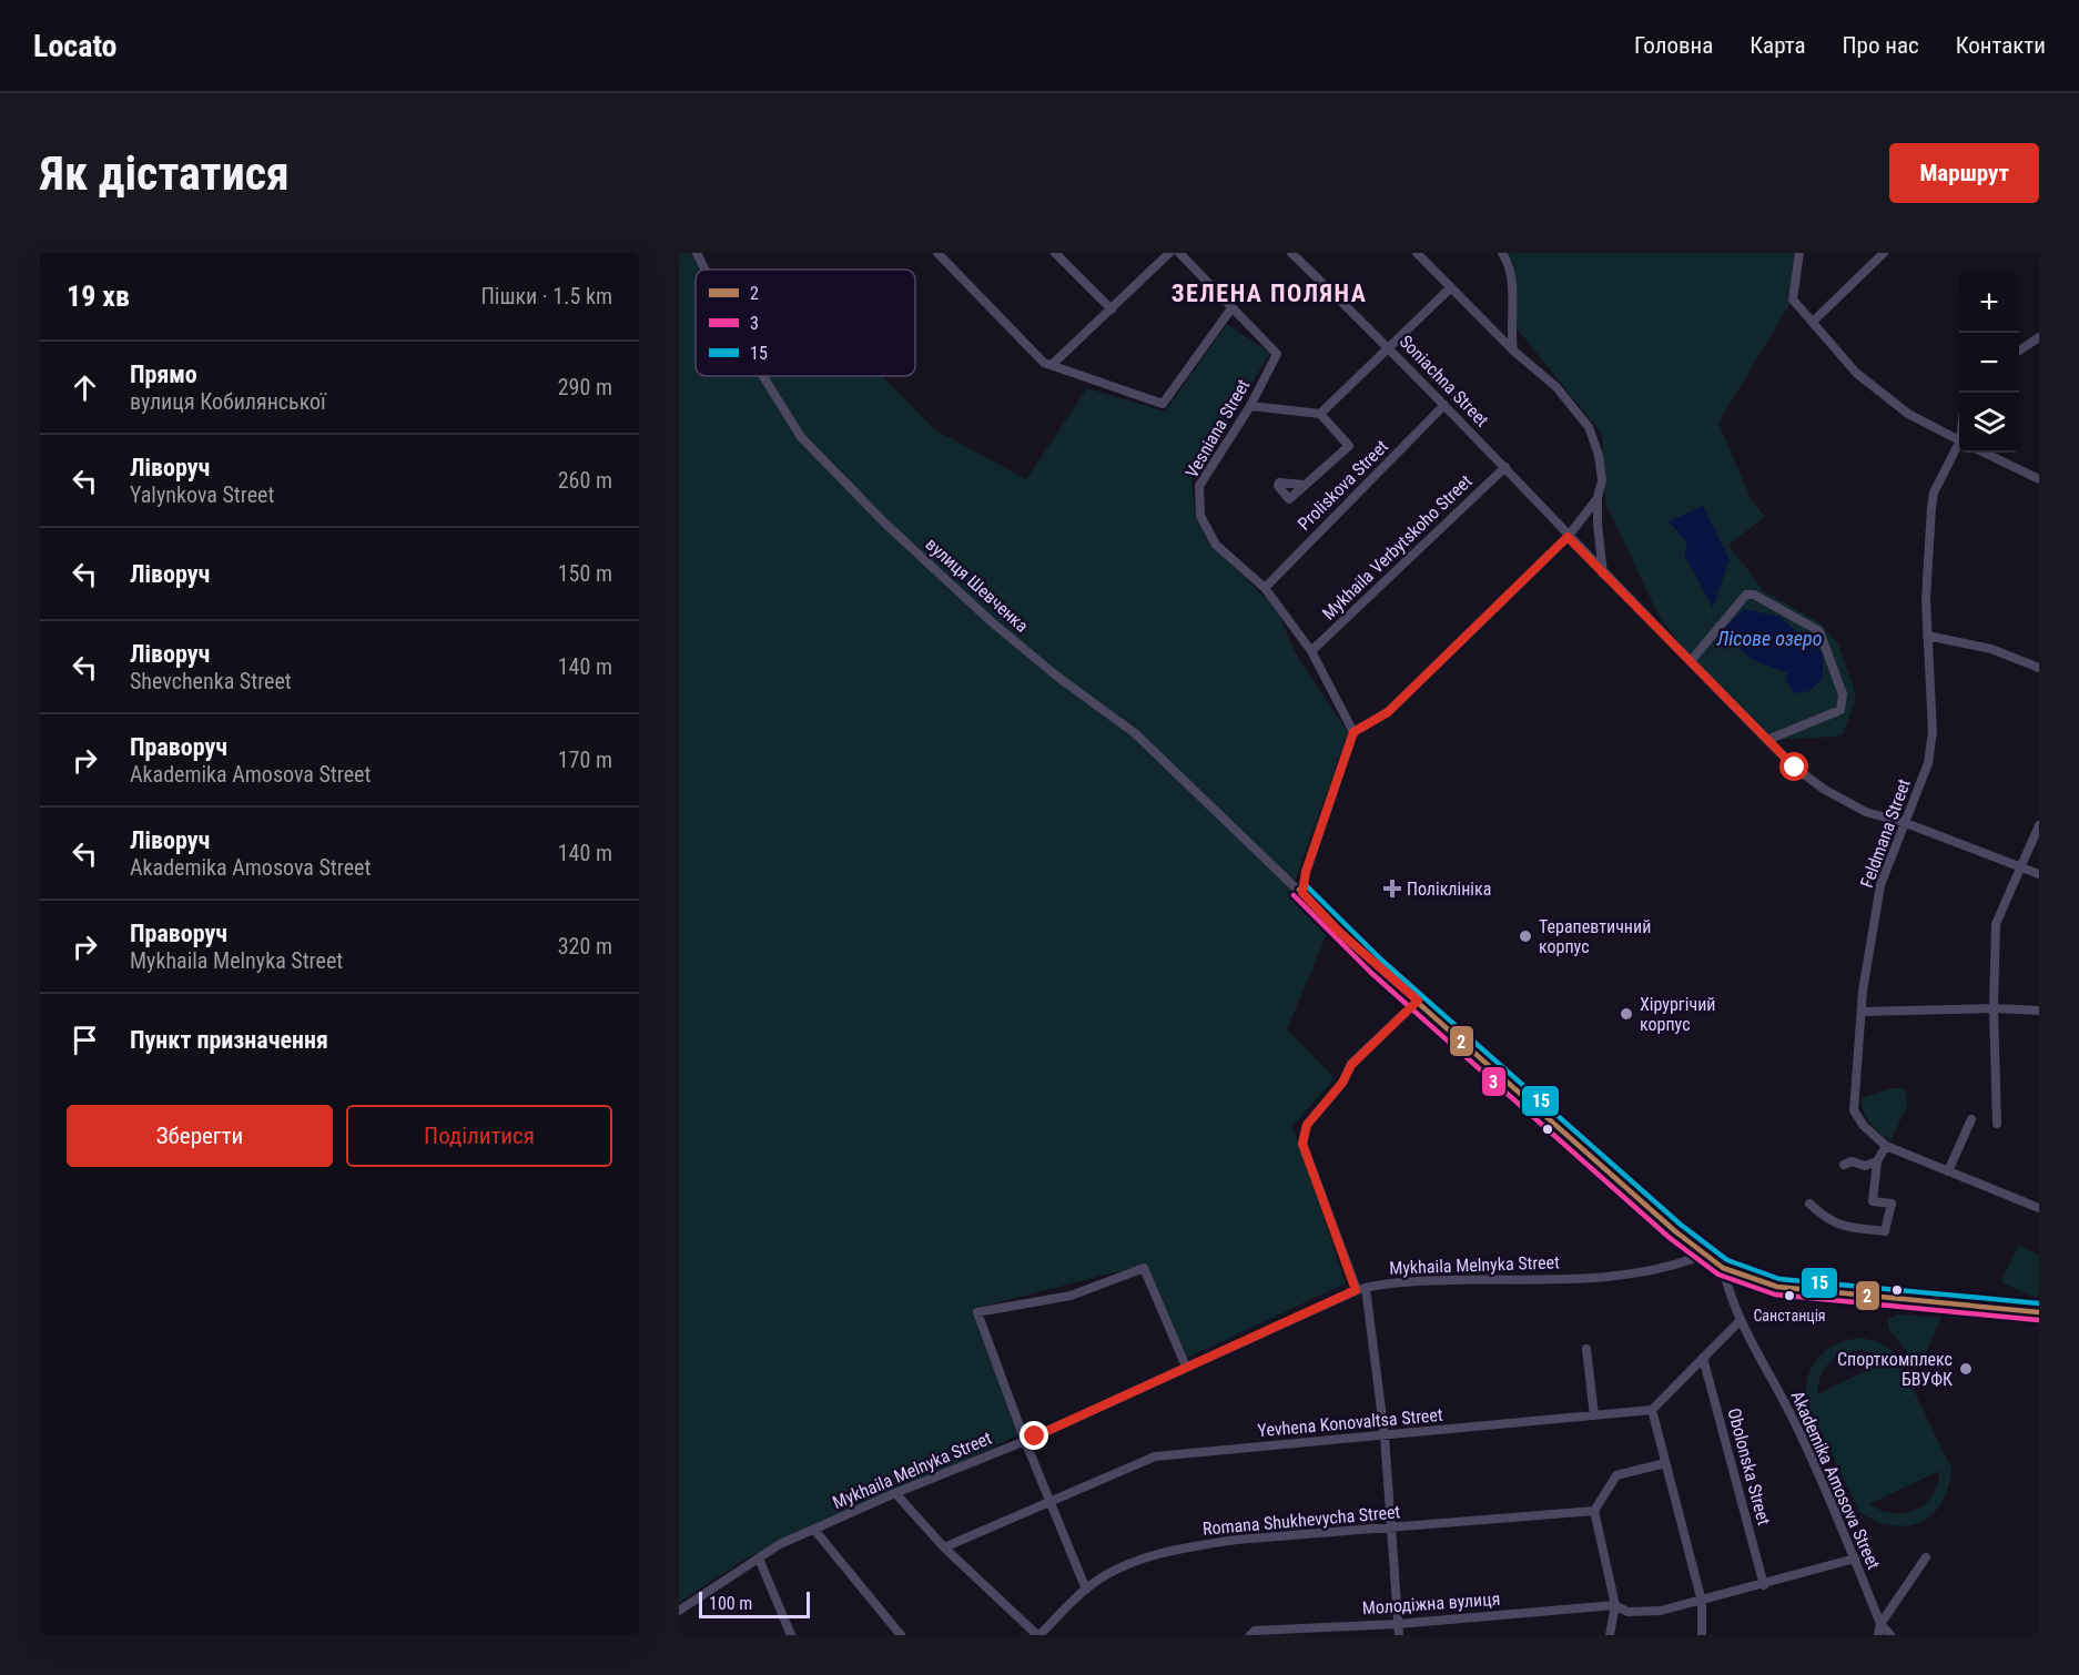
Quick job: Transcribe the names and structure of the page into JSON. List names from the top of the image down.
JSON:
{
  "streets": {
    "street": [
      "Soniachna Street",
      "Vesniana Street",
      "Proliskova Street",
      "Mykhaila Verbytskoho Street",
      "вулиця Шевченка",
      "Feldmana Street",
      "Mykhaila Melnyka Street",
      "Yevhena Konovaltsa Street",
      "Obolonska Street",
      "Akademika Amosova Street",
      "Romana Shukhevycha Street",
      "Молодіжна вулиця"
    ]
  },
  "crossings": [
    ["Soniachna Street", "Proliskova Street"],
    ["Soniachna Street", "Mykhaila Verbytskoho Street"],
    ["Soniachna Street", "Feldmana Street"],
    ["Vesniana Street", "Proliskova Street"],
    ["Vesniana Street", "Mykhaila Verbytskoho Street"],
    ["вулиця Шевченка", "Mykhaila Melnyka Street"],
    ["вулиця Шевченка", "Akademika Amosova Street"],
    ["Obolonska Street", "Молодіжна вулиця"],
    ["Akademika Amosova Street", "Молодіжна вулиця"]
  ],
  "districts": ["ЗЕЛЕНА ПОЛЯНА"],
  "water": ["Лісове озеро"],
  "places": {
    "health": ["Поліклініка"],
    "other": [
      "Терапевтичний корпус",
      "Хірургічий корпус",
      "Санстанція",
      "Спорткомплекс БВУФК"
    ]
  },
  "lines": ["transit line 15", "transit line 2", "transit line 3"],
  "legend": ["2", "3", "15"],
  "scale_bar": "100 m",
  "page": {
    "header": "Locato",
    "nav": [
      "Головна",
      "Карта",
      "Про нас",
      "Контакти"
    ],
    "buttons": [
      "Маршрут",
      ["Зберегти", "Поділитися"]
    ],
    "title": "Як дістатися",
    "heading": ["19 хв", "Пішки · 1.5 km"],
    "map_buttons": ["+", "−"],
    "list": [
      ["Прямо", "вулиця Кобилянської", "290 m"],
      ["Ліворуч", "Yalynkova Street", "260 m"],
      ["Ліворуч", "150 m"],
      ["Ліворуч", "Shevchenka Street", "140 m"],
      ["Праворуч", "Akademika Amosova Street", "170 m"],
      ["Ліворуч", "Akademika Amosova Street", "140 m"],
      ["Праворуч", "Mykhaila Melnyka Street", "320 m"],
      "Пункт призначення"
    ],
    "scale": "100 m"
  }
}
